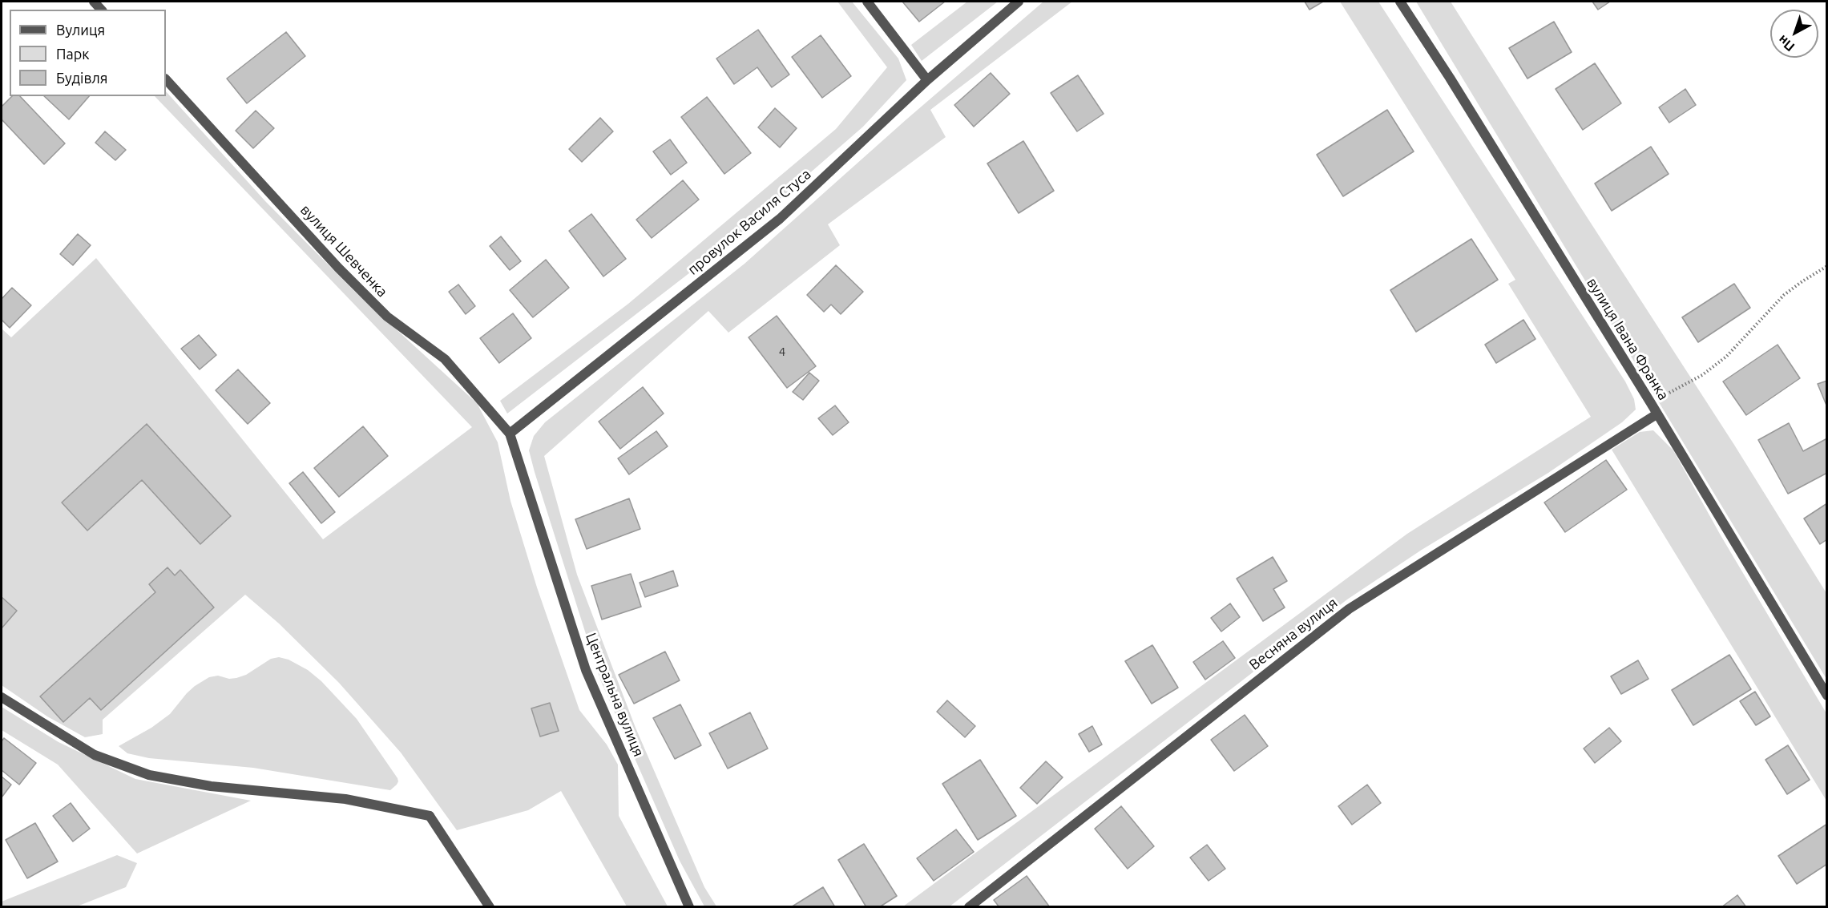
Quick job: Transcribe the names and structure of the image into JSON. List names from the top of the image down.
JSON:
{
  "streets": {
    "street": [
      "провулок Василя Стуса",
      "вулиця Шевченка",
      "вулиця Івана Франка",
      "Весняна вулиця",
      "Центральна вулиця"
    ]
  },
  "crossings": [
    ["провулок Василя Стуса", "вулиця Шевченка"],
    ["провулок Василя Стуса", "Центральна вулиця"],
    ["вулиця Шевченка", "Центральна вулиця"],
    ["вулиця Івана Франка", "Весняна вулиця"]
  ],
  "house_numbers": ["4"],
  "legend": ["Вулиця", "Парк", "Будівля"],
  "north": "bottom left"
}
